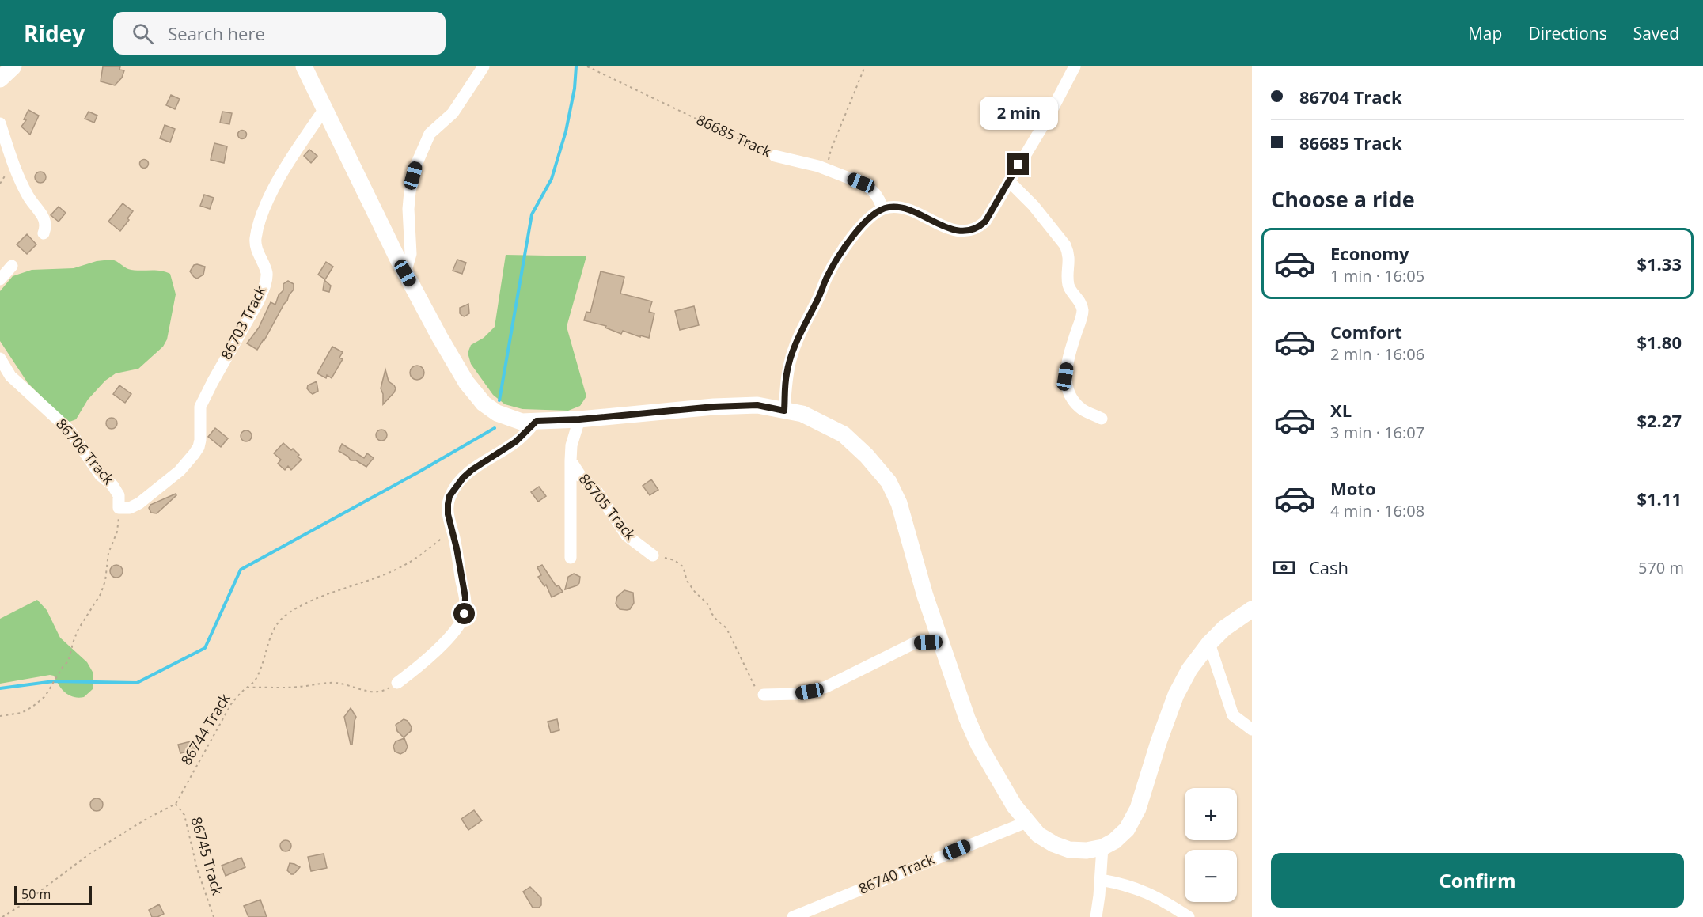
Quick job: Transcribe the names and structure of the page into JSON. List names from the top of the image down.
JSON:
{
  "streets": {
    "street": [
      "86685 Track",
      "86703 Track",
      "86706 Track",
      "86705 Track",
      "86740 Track"
    ],
    "path": ["86744 Track", "86745 Track"]
  },
  "crossings": [
    ["86703 Track", "86706 Track"],
    ["86744 Track", "86745 Track"]
  ],
  "scale_bar": "50 m",
  "page": {
    "header": "Ridey",
    "search": "Search here",
    "nav": ["Map", "Directions", "Saved"],
    "banner": ["86704 Track", "86685 Track"],
    "bubble": "2 min",
    "heading": "Choose a ride",
    "list": [
      {
        "name": "Economy",
        "note": "1 min · 16:05",
        "value": "$1.33"
      },
      {
        "name": "Comfort",
        "note": "2 min · 16:06",
        "value": "$1.80"
      },
      {
        "name": "XL",
        "note": "3 min · 16:07",
        "value": "$2.27"
      },
      {
        "name": "Moto",
        "note": "4 min · 16:08",
        "value": "$1.11"
      }
    ],
    "pay": ["Cash", "570 m"],
    "map_buttons": ["+", "−"],
    "buttons": "Confirm",
    "scale": "50 m"
  }
}
